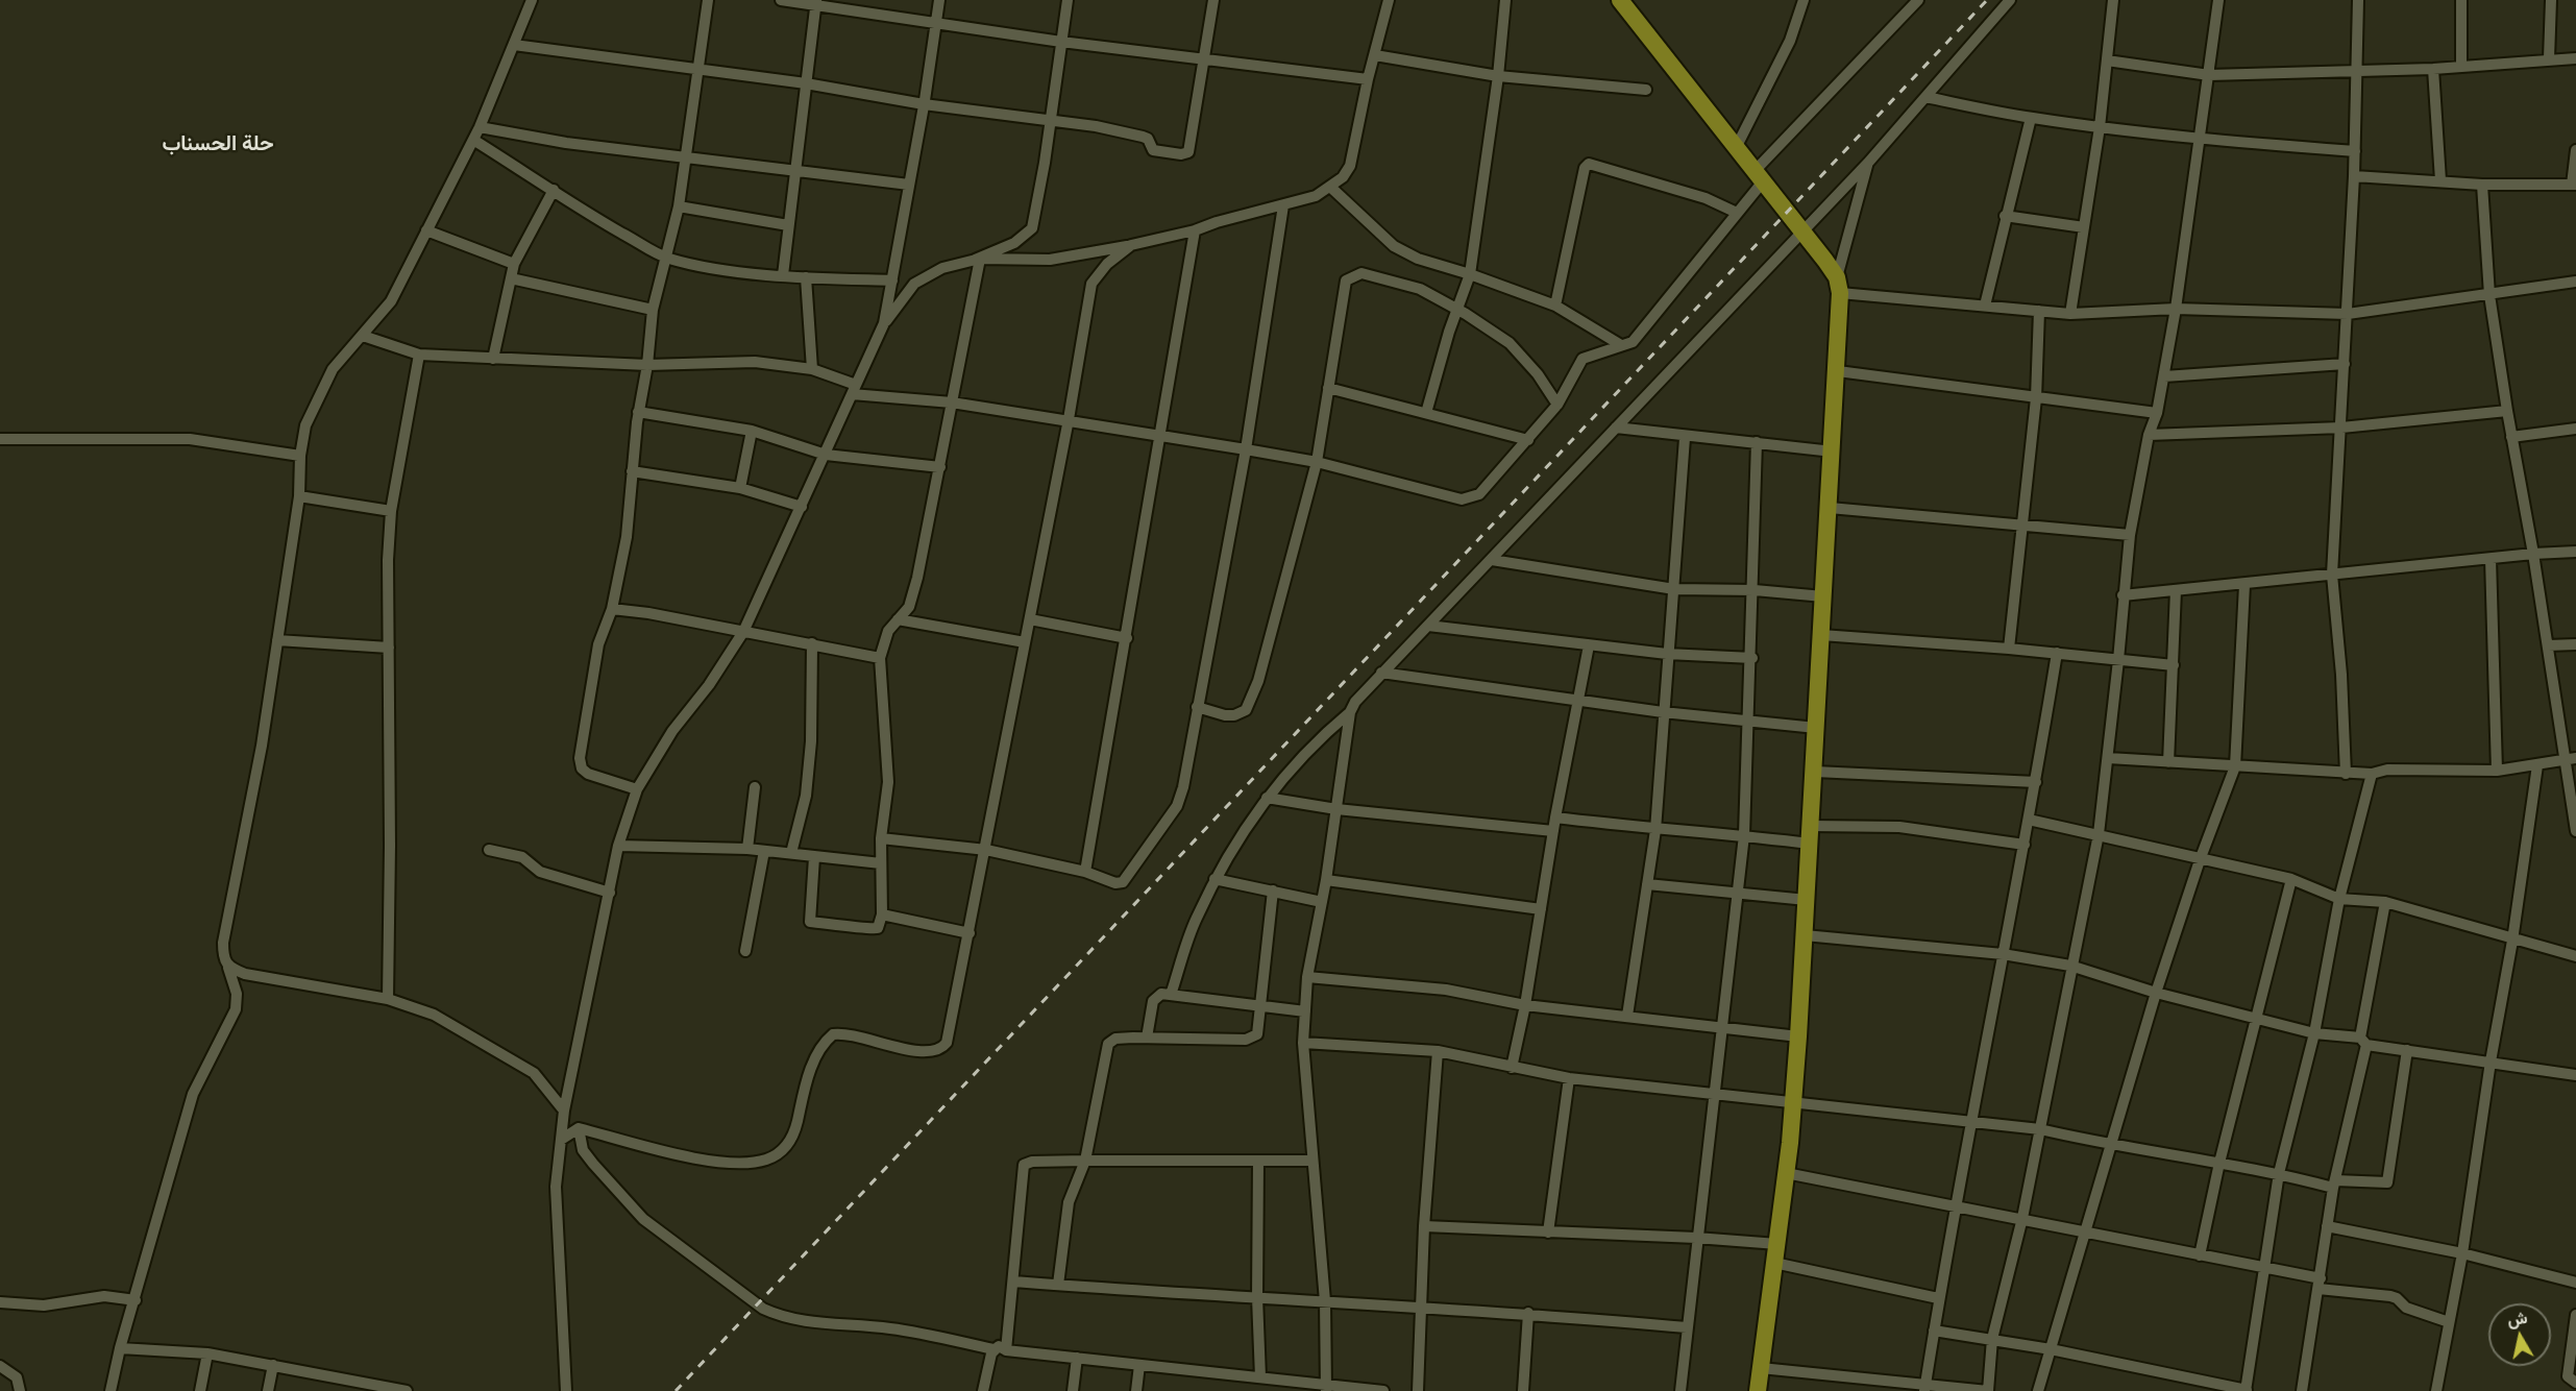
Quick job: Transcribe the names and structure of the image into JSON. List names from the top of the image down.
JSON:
{
  "districts": ["حلة الحسناب"],
  "north": "top"
}
